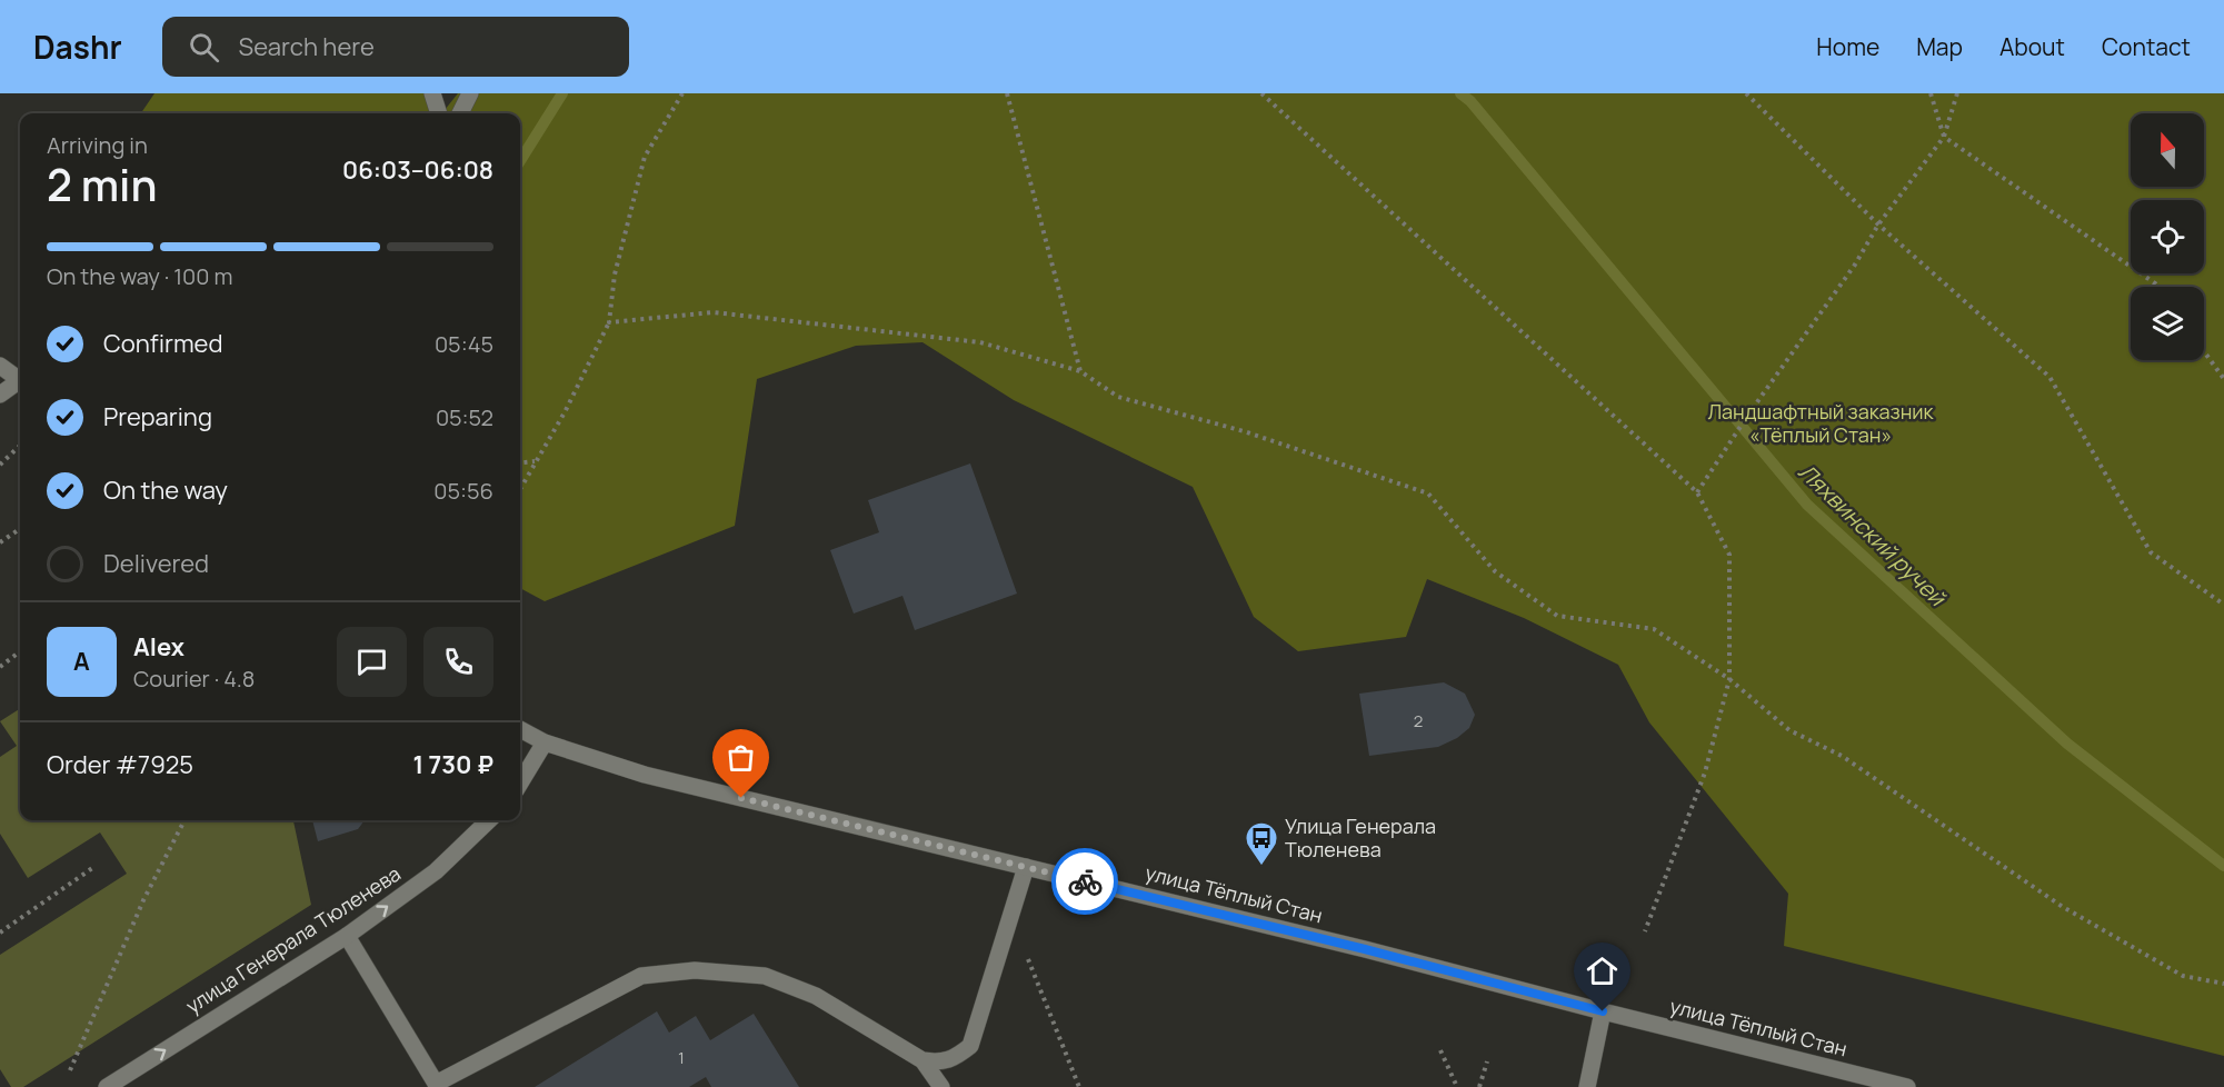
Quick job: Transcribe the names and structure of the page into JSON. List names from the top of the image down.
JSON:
{
  "streets": {
    "street": ["улица Тёплый Стан", "улица Генерала Тюленева"]
  },
  "one_way": ["улица Генерала Тюленева"],
  "water": ["Ляхвинский ручей"],
  "parks": ["Ландшафтный заказник «Тёплый Стан»"],
  "places": {
    "bus stop": ["Улица Генерала Тюленева"]
  },
  "house_numbers": ["2", "1"],
  "north": "top",
  "page": {
    "header": "Dashr",
    "search": "Search here",
    "nav": [
      "Home",
      "Map",
      "About",
      "Contact"
    ],
    "heading": ["2 min", "Arriving in", "06:03–06:08"],
    "panel": [
      "Alex",
      "Courier · 4.8",
      "Order #7925",
      "1 730 ₽"
    ],
    "bar": "On the way · 100 m",
    "list": [
      ["Confirmed", "05:45"],
      ["Preparing", "05:52"],
      ["On the way", "05:56"],
      "Delivered"
    ],
    "round": "A"
  }
}
